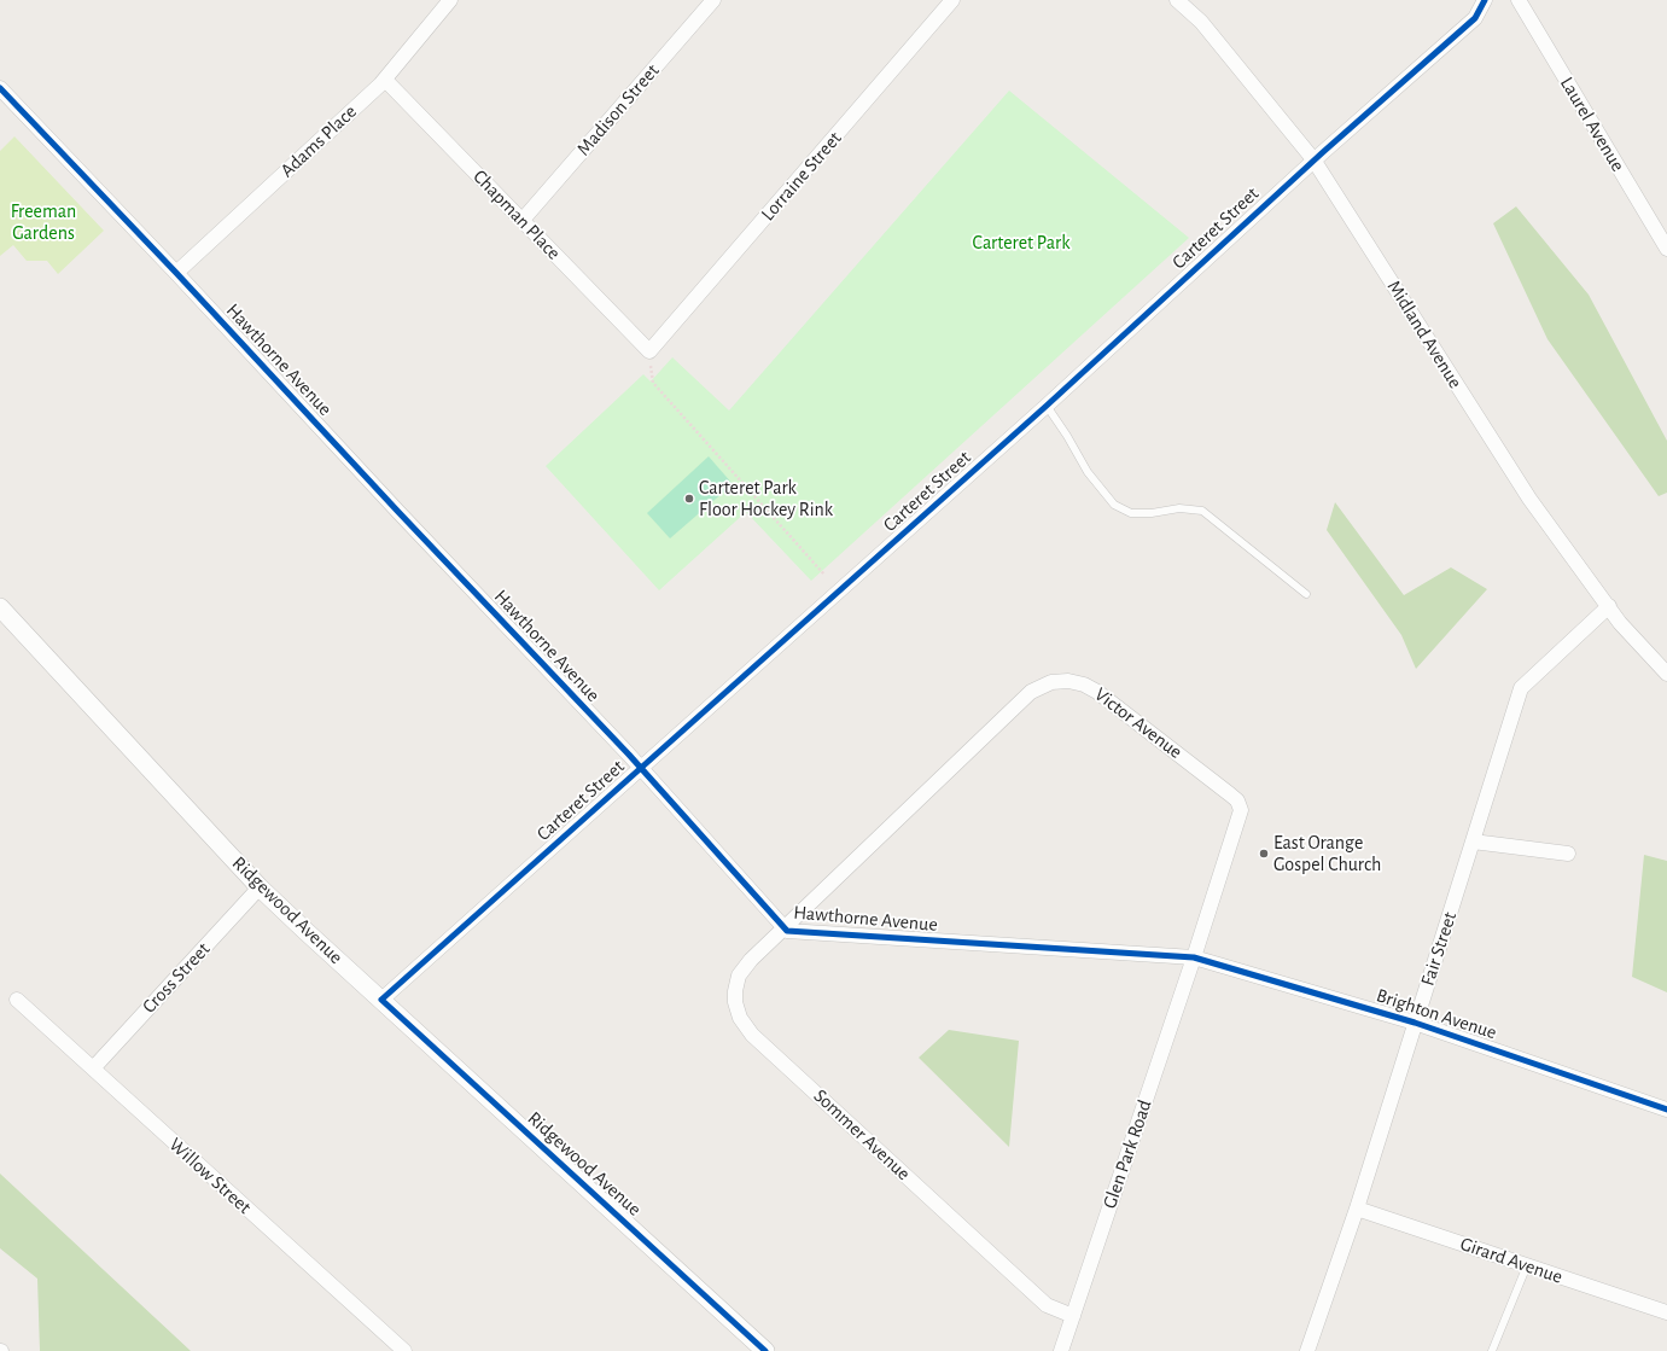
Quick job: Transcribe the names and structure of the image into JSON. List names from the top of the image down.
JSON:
{
  "streets": {
    "street": [
      "Madison Street",
      "Laurel Avenue",
      "Adams Place",
      "Lorraine Street",
      "Chapman Place",
      "Carteret Street",
      "Midland Avenue",
      "Hawthorne Avenue",
      "Victor Avenue",
      "Ridgewood Avenue",
      "Fair Street",
      "Cross Street",
      "Brighton Avenue",
      "Sommer Avenue",
      "Glen Park Road",
      "Willow Street",
      "Girard Avenue"
    ]
  },
  "crossings": [
    ["Madison Street", "Chapman Place"],
    ["Adams Place", "Chapman Place"],
    ["Adams Place", "Hawthorne Avenue"],
    ["Lorraine Street", "Chapman Place"],
    ["Carteret Street", "Midland Avenue"],
    ["Carteret Street", "Hawthorne Avenue"],
    ["Carteret Street", "Ridgewood Avenue"],
    ["Midland Avenue", "Fair Street"],
    ["Hawthorne Avenue", "Victor Avenue"],
    ["Hawthorne Avenue", "Brighton Avenue"],
    ["Hawthorne Avenue", "Sommer Avenue"],
    ["Hawthorne Avenue", "Glen Park Road"],
    ["Victor Avenue", "Brighton Avenue"],
    ["Victor Avenue", "Sommer Avenue"],
    ["Victor Avenue", "Glen Park Road"],
    ["Ridgewood Avenue", "Cross Street"],
    ["Fair Street", "Brighton Avenue"],
    ["Fair Street", "Girard Avenue"],
    ["Cross Street", "Willow Street"],
    ["Brighton Avenue", "Glen Park Road"],
    ["Sommer Avenue", "Glen Park Road"]
  ],
  "parks": ["Freeman Gardens", "Carteret Park"],
  "places": ["Carteret Park Floor Hockey Rink", "East Orange Gospel Church"]
}
